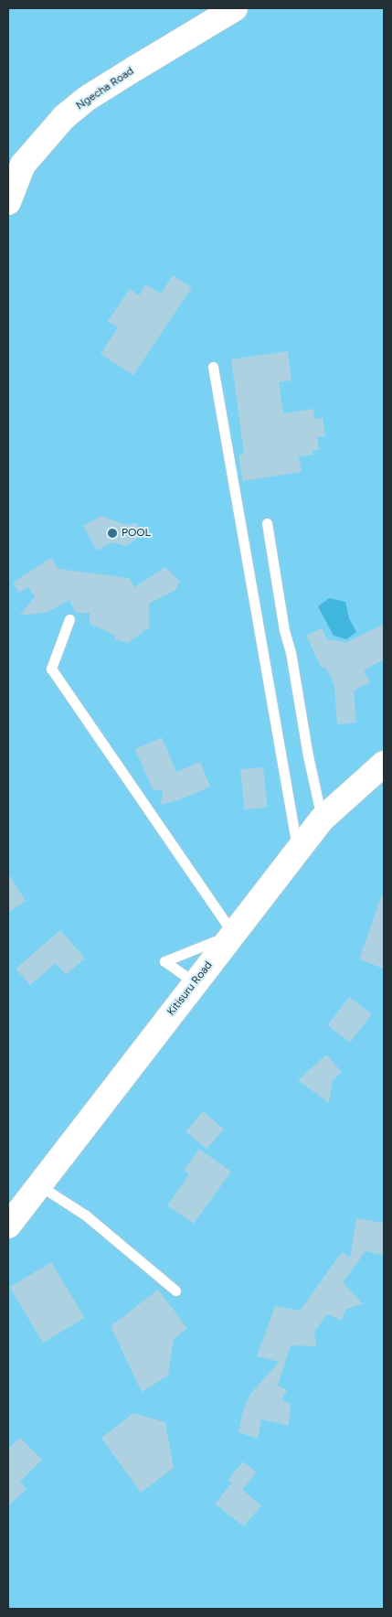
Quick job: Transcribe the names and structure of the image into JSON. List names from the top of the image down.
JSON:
{
  "streets": {
    "street": ["Ngecha Road", "Kitisuru Road"]
  },
  "places": ["POOL"]
}
